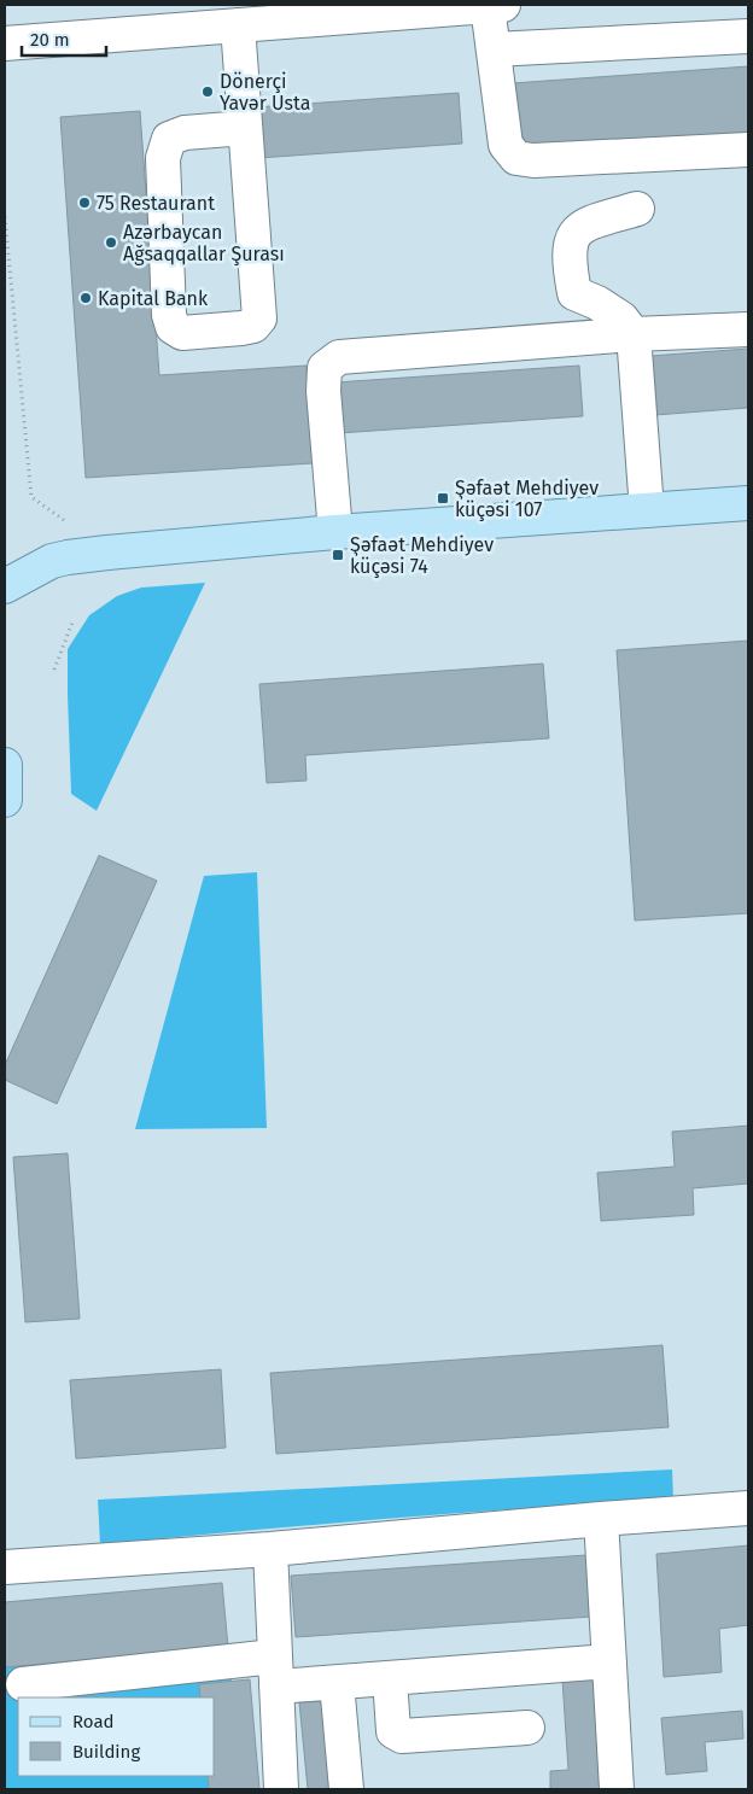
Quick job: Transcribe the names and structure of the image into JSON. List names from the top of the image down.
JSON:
{
  "places": {
    "other": [
      "Dönerçi Yavər Usta",
      "75 Restaurant",
      "Azərbaycan Ağsaqqallar Şurası",
      "Kapital Bank"
    ],
    "transit": ["Şəfaət Mehdiyev küçəsi 107", "Şəfaət Mehdiyev küçəsi 74"]
  },
  "legend": ["Road", "Building"],
  "scale_bar": "20 m"
}
